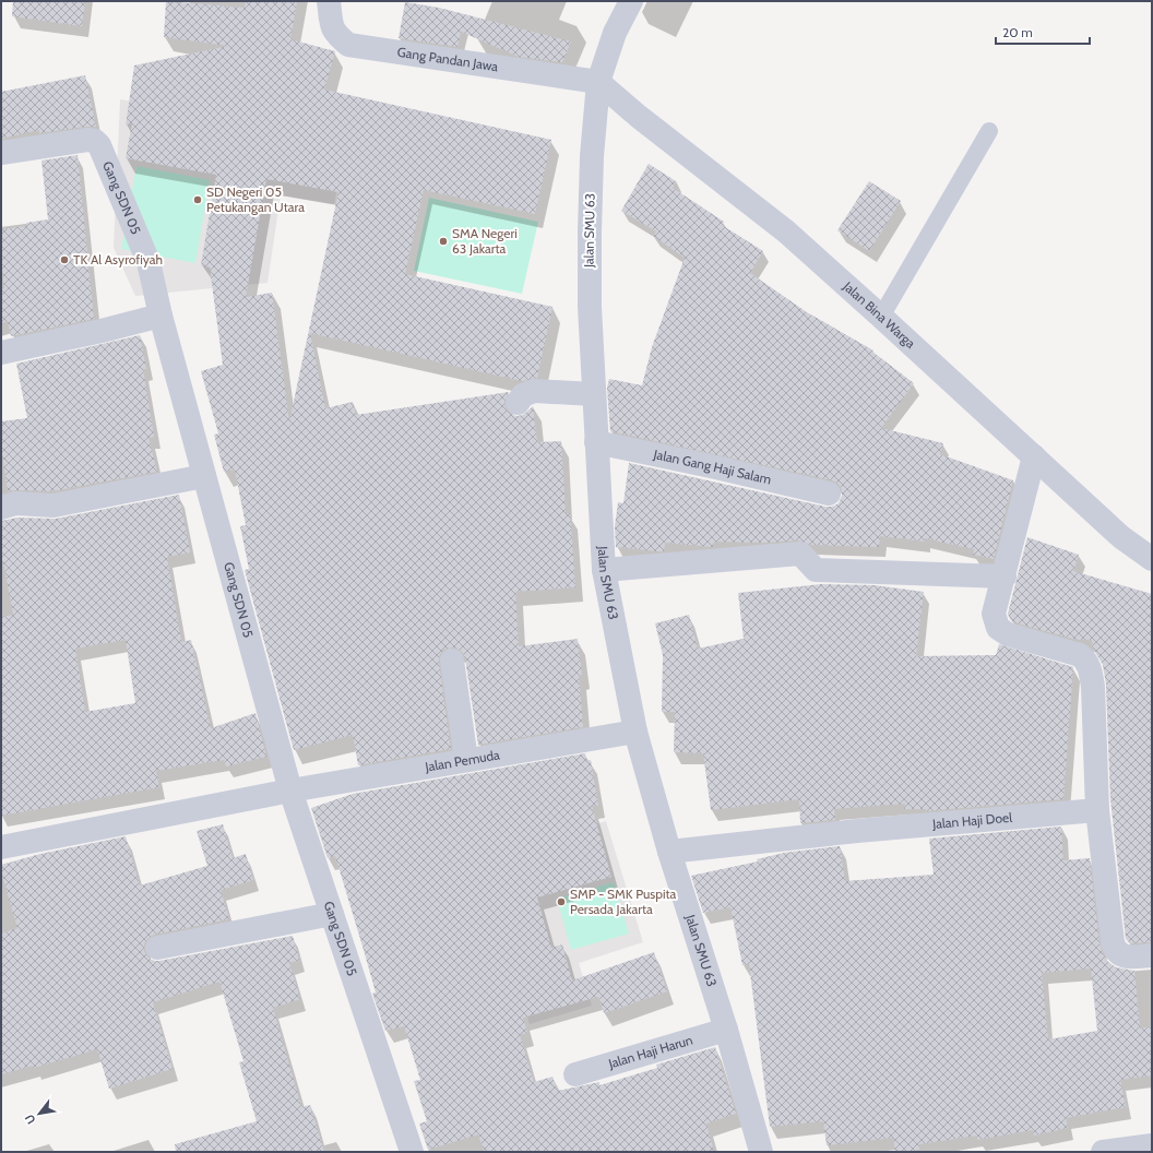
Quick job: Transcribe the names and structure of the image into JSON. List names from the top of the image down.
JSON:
{
  "streets": {
    "street": [
      "Gang Pandan Jawa",
      "Gang SDN 05",
      "Jalan SMU 63",
      "Jalan Bina Warga",
      "Jalan Gang Haji Salam",
      "Jalan Pemuda",
      "Jalan Haji Doel",
      "Jalan Haji Harun"
    ]
  },
  "crossings": [
    ["Gang Pandan Jawa", "Jalan SMU 63"],
    ["Gang Pandan Jawa", "Jalan Bina Warga"],
    ["Gang SDN 05", "Jalan Pemuda"],
    ["Jalan SMU 63", "Jalan Bina Warga"],
    ["Jalan SMU 63", "Jalan Gang Haji Salam"],
    ["Jalan SMU 63", "Jalan Pemuda"],
    ["Jalan SMU 63", "Jalan Haji Doel"],
    ["Jalan SMU 63", "Jalan Haji Harun"]
  ],
  "places": [
    "SD Negeri 05 Petukangan Utara",
    "SMA Negeri 63 Jakarta",
    "TK Al Asyrofiyah",
    "SMP - SMK Puspita Persada Jakarta"
  ],
  "scale_bar": "20 m",
  "north": "bottom left"
}
